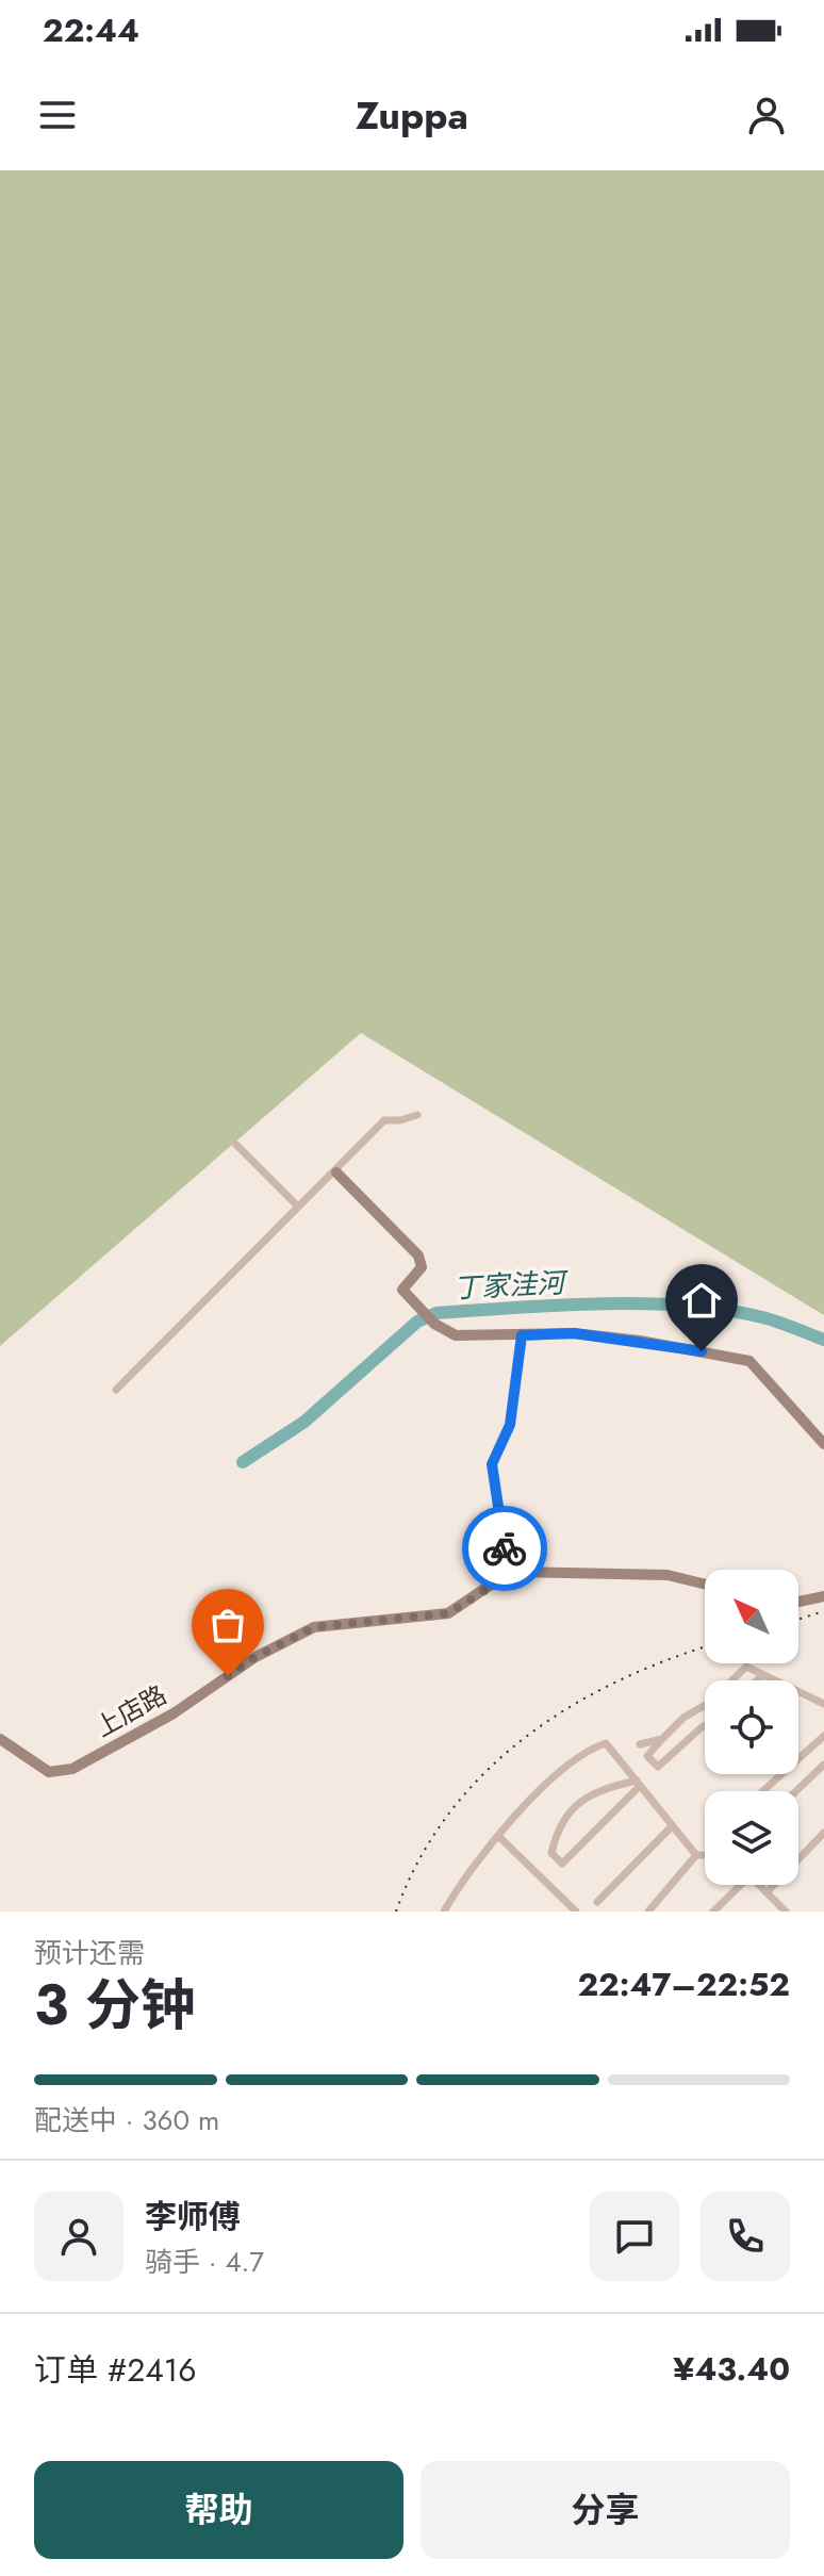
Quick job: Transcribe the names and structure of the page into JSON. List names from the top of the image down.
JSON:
{
  "streets": {
    "street": ["上店路"]
  },
  "water": ["丁家洼河"],
  "north": "top left",
  "page": {
    "status": "22:44",
    "header": "Zuppa",
    "heading": ["3 分钟", "预计还需", "22:47–22:52"],
    "panel": [
      "李师傅",
      "骑手 · 4.7",
      "订单 #2416",
      "¥43.40"
    ],
    "bar": "配送中 · 360 m",
    "buttons": ["帮助", "分享"]
  }
}
